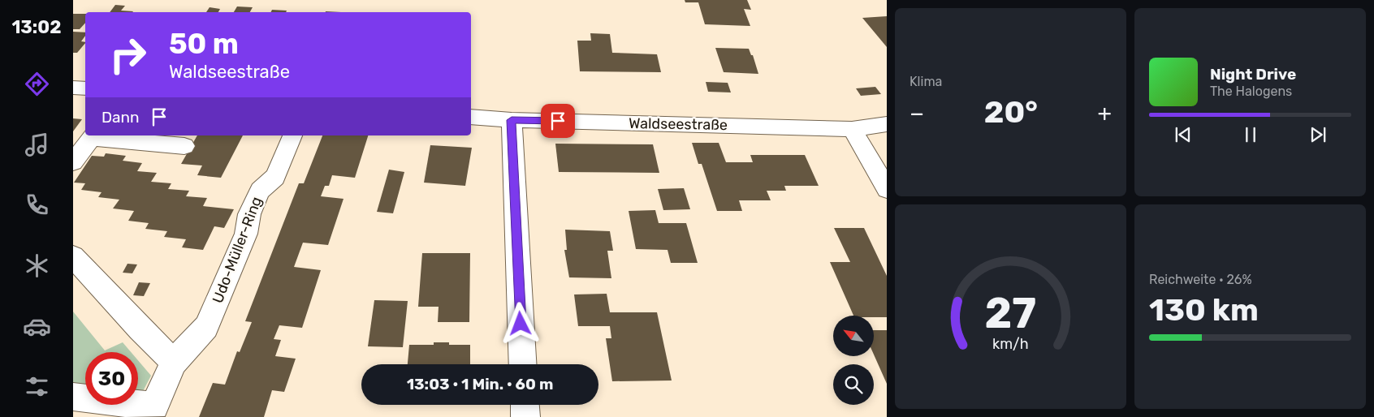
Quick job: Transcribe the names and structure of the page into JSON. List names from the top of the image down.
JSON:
{
  "streets": {
    "street": ["Waldseestraße", "Udo-Müller-Ring"]
  },
  "north": "top left",
  "page": {
    "tabs": "13:02",
    "tile": [
      "Klima",
      ["Reichweite · 26%", "130 km"]
    ],
    "turn": ["50 m", "Waldseestraße"],
    "song": ["Night Drive", "The Halogens"],
    "heat": ["−", "20°", "+"],
    "then": "Dann",
    "limit": "30",
    "trip": "13:03 · 1 Min. · 60 m",
    "gauge": ["27", "km/h"]
  }
}
